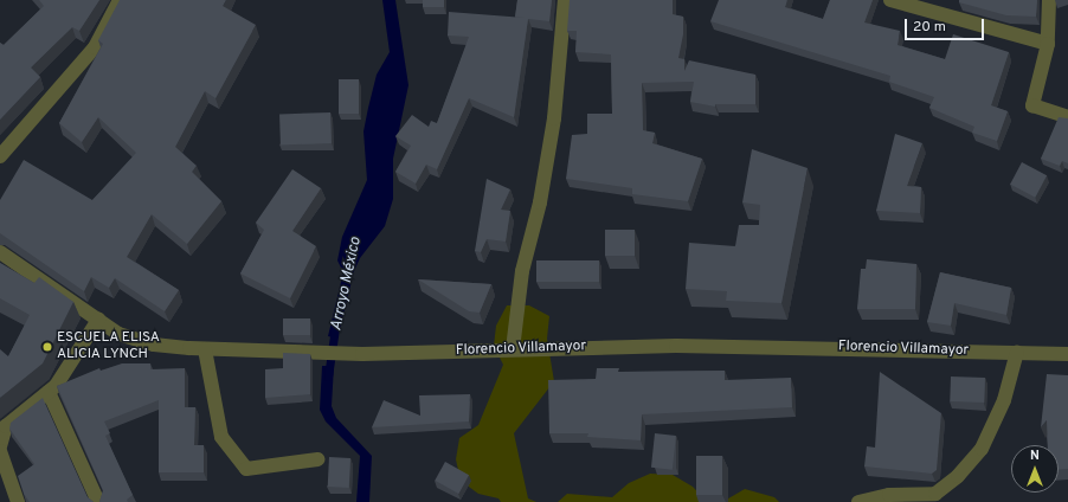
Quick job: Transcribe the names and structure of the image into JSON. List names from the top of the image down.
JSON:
{
  "streets": {
    "street": ["Florencio Villamayor"]
  },
  "water": ["Arroyo México"],
  "places": ["ESCUELA ELISA ALICIA LYNCH"],
  "scale_bar": "20 m",
  "north": "top"
}
